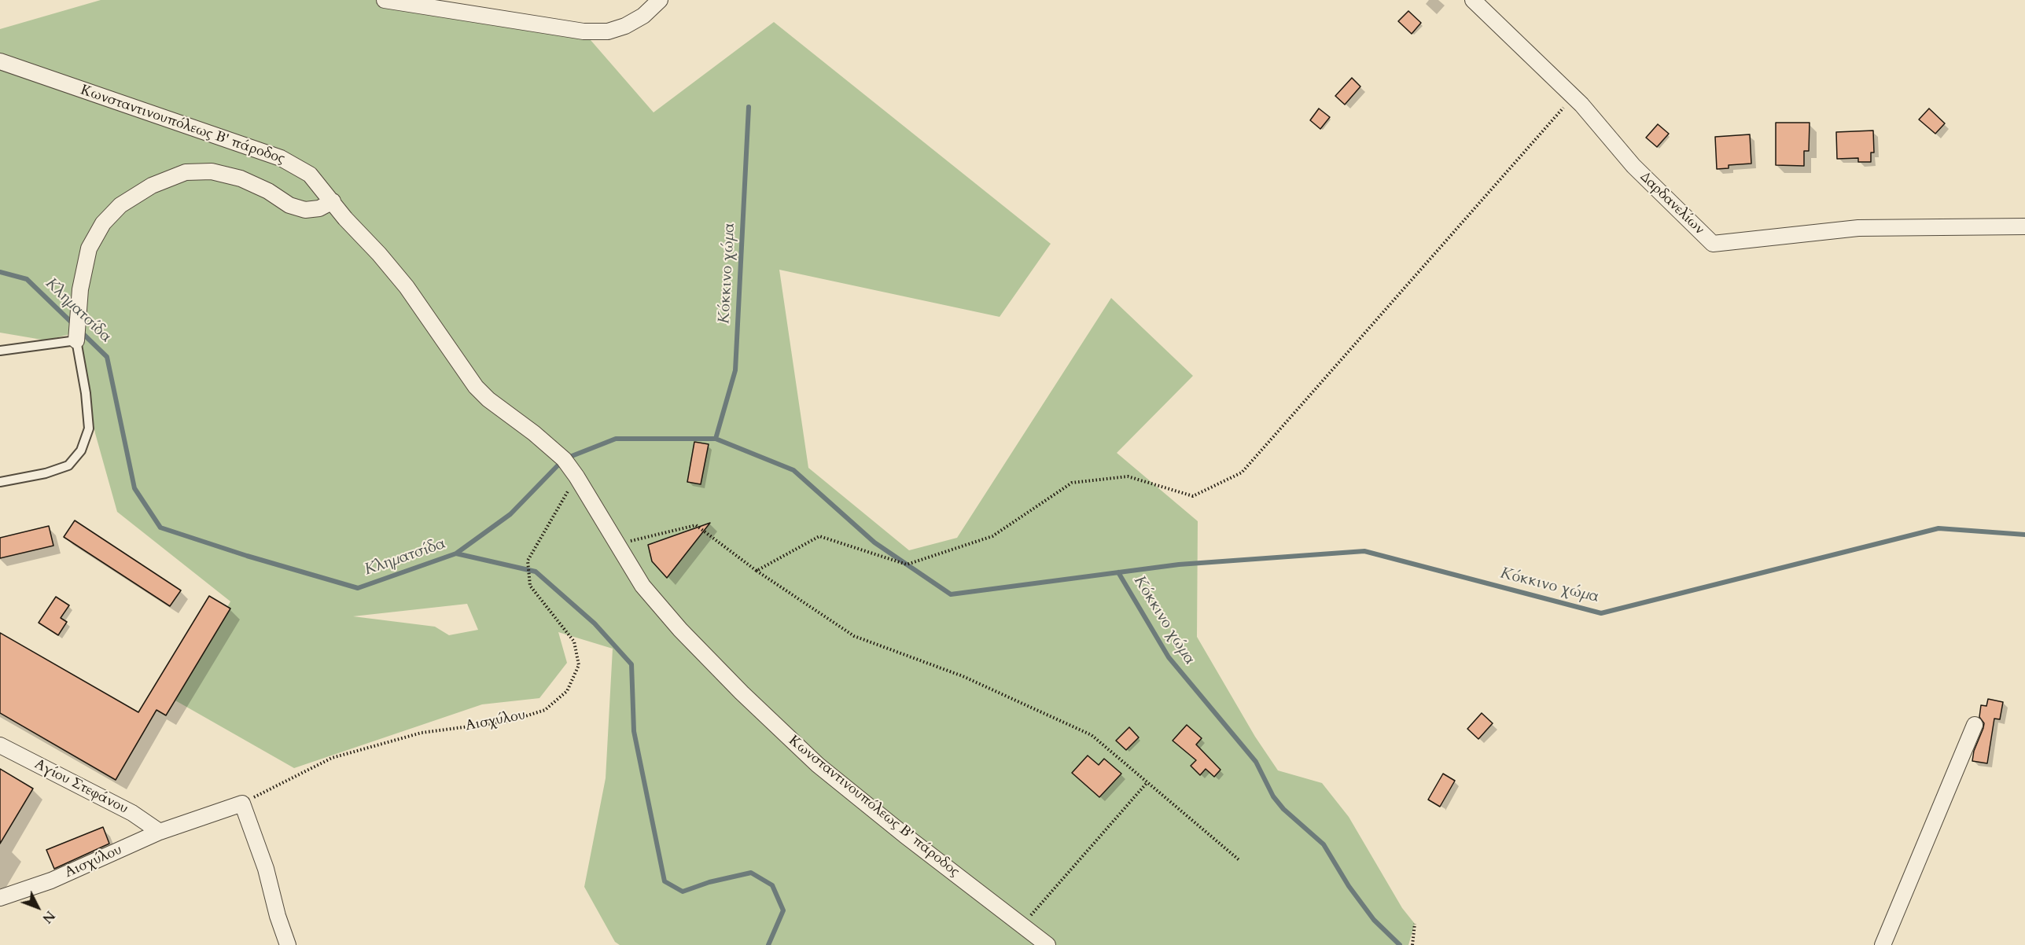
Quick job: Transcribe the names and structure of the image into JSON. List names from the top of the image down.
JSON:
{
  "streets": {
    "street": [
      "Κωνσταντινουπόλεως Β' πάροδος",
      "Δαρδανελίων",
      "Αισχύλου",
      "Αγίου Στεφάνου"
    ]
  },
  "crossings": [
    ["Κωνσταντινουπόλεως Β' πάροδος", "Αισχύλου"],
    ["Αισχύλου", "Αγίου Στεφάνου"]
  ],
  "water": ["Κόκκινο χώμα", "Κληματσίδα"],
  "north": "bottom right"
}
